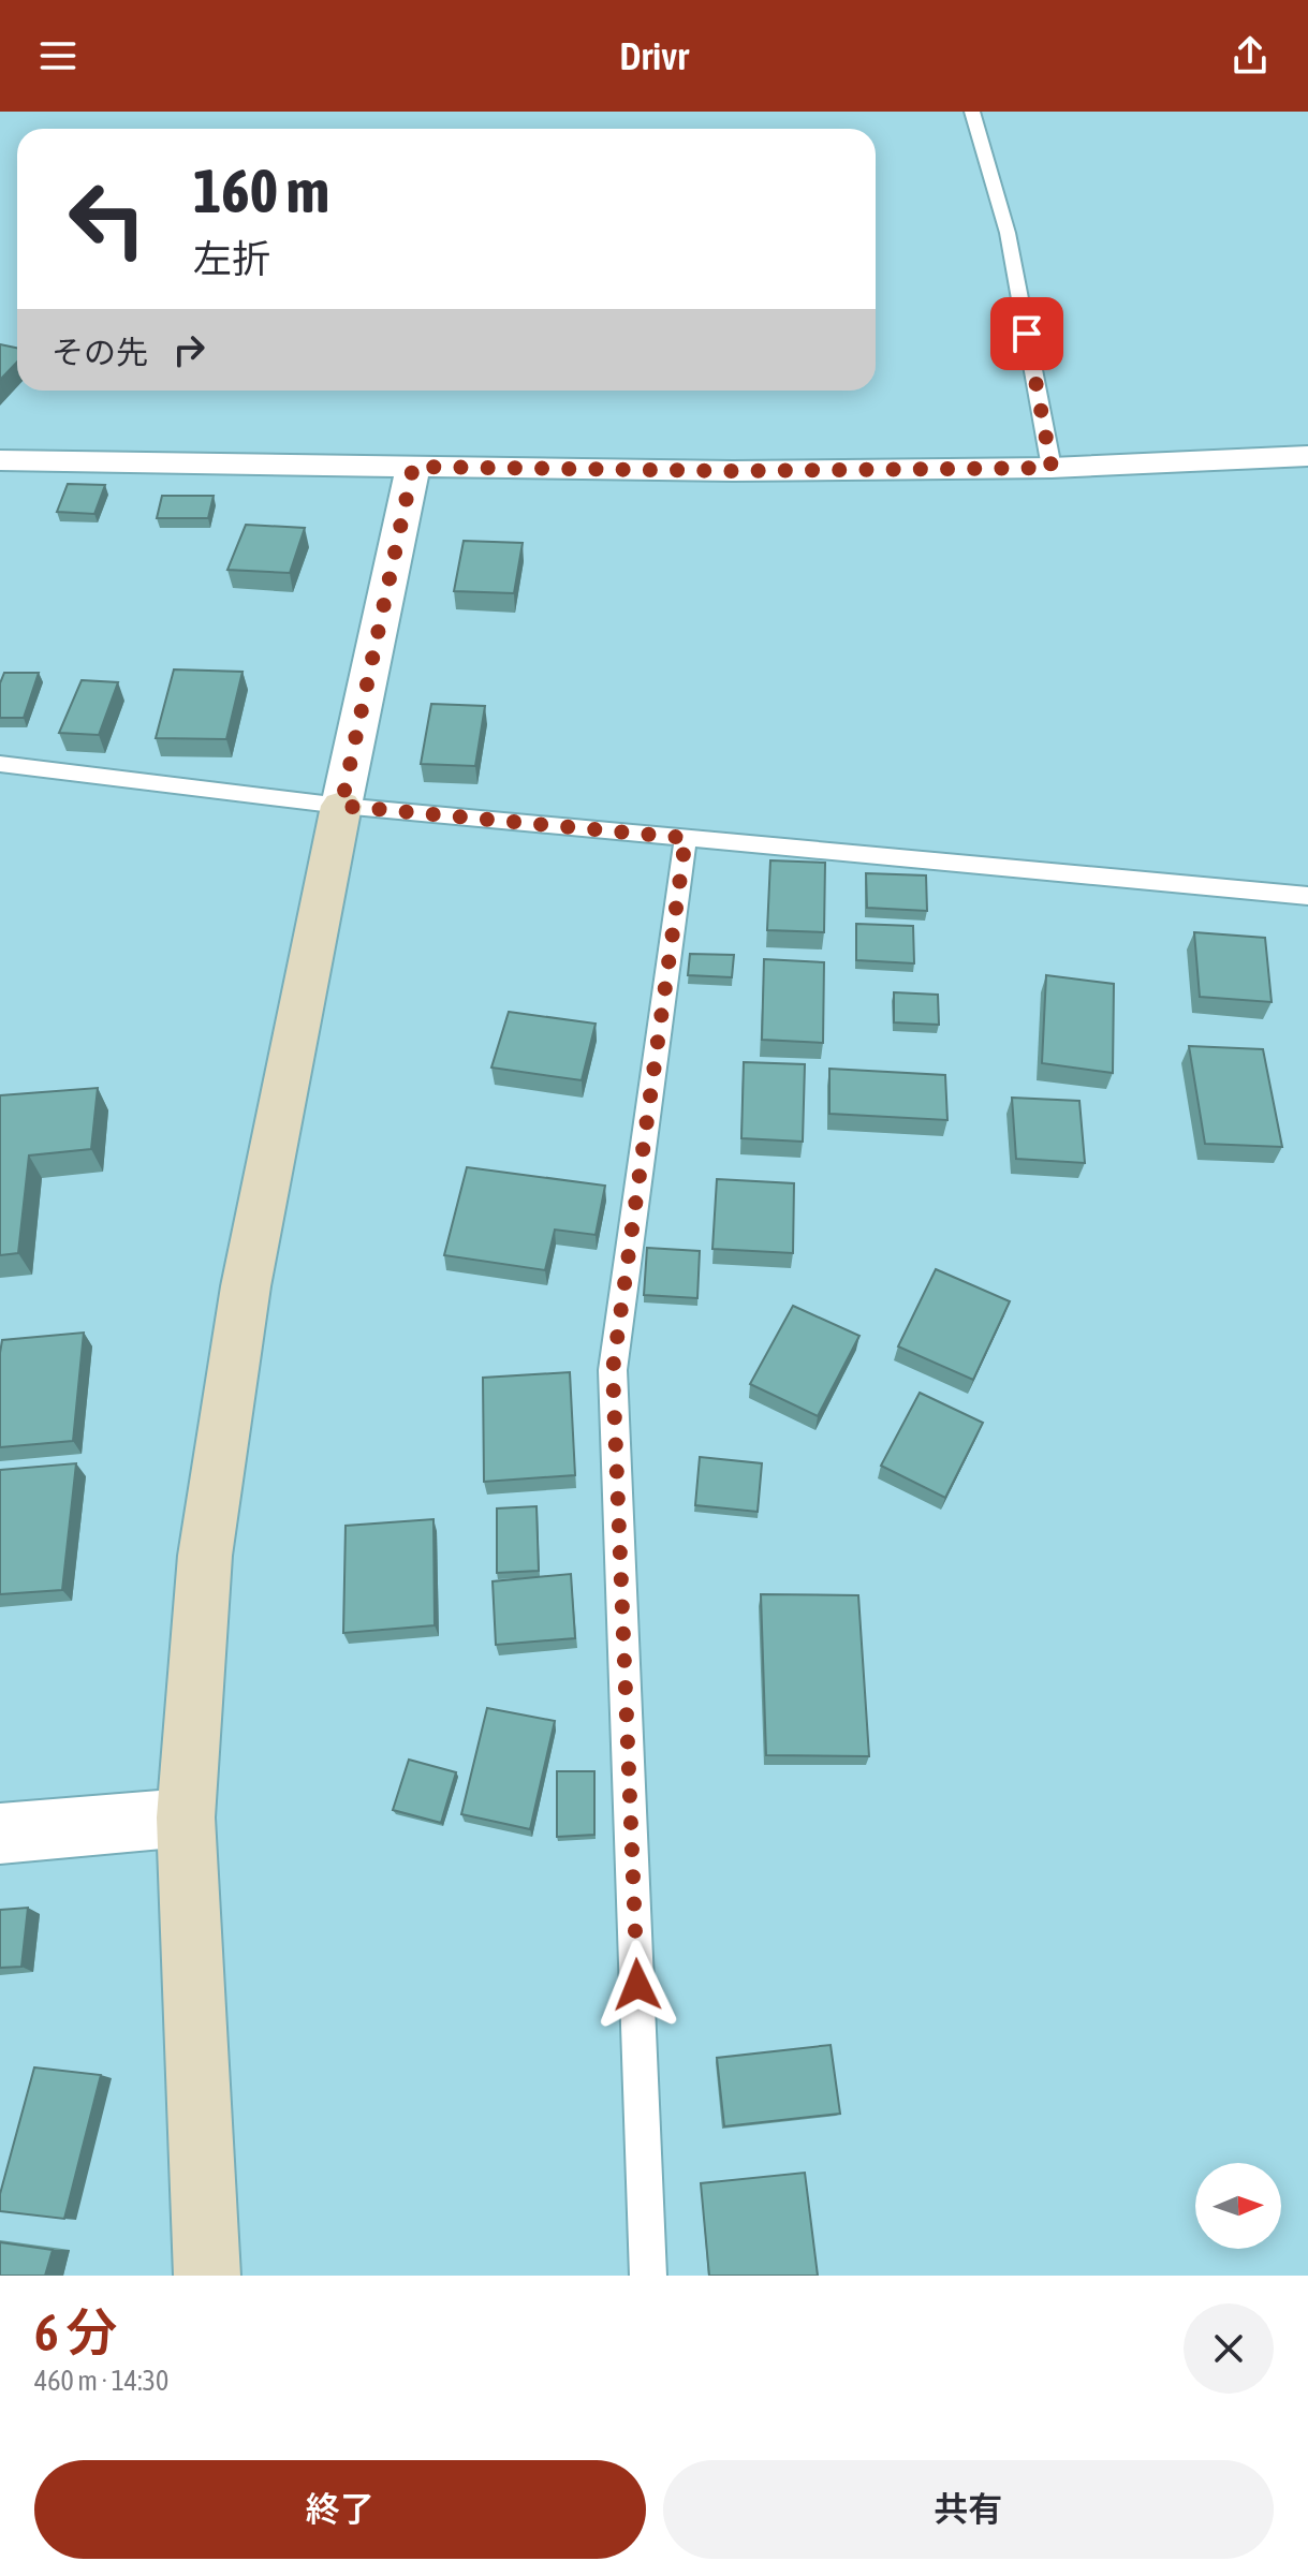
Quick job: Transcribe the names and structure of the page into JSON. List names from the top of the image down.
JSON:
{
  "north": "right",
  "page": {
    "header": "Drivr",
    "turn": ["160 m", "左折"],
    "then": "その先",
    "heading": ["6 分", "460 m · 14:30"],
    "buttons": ["終了", "共有"]
  }
}
